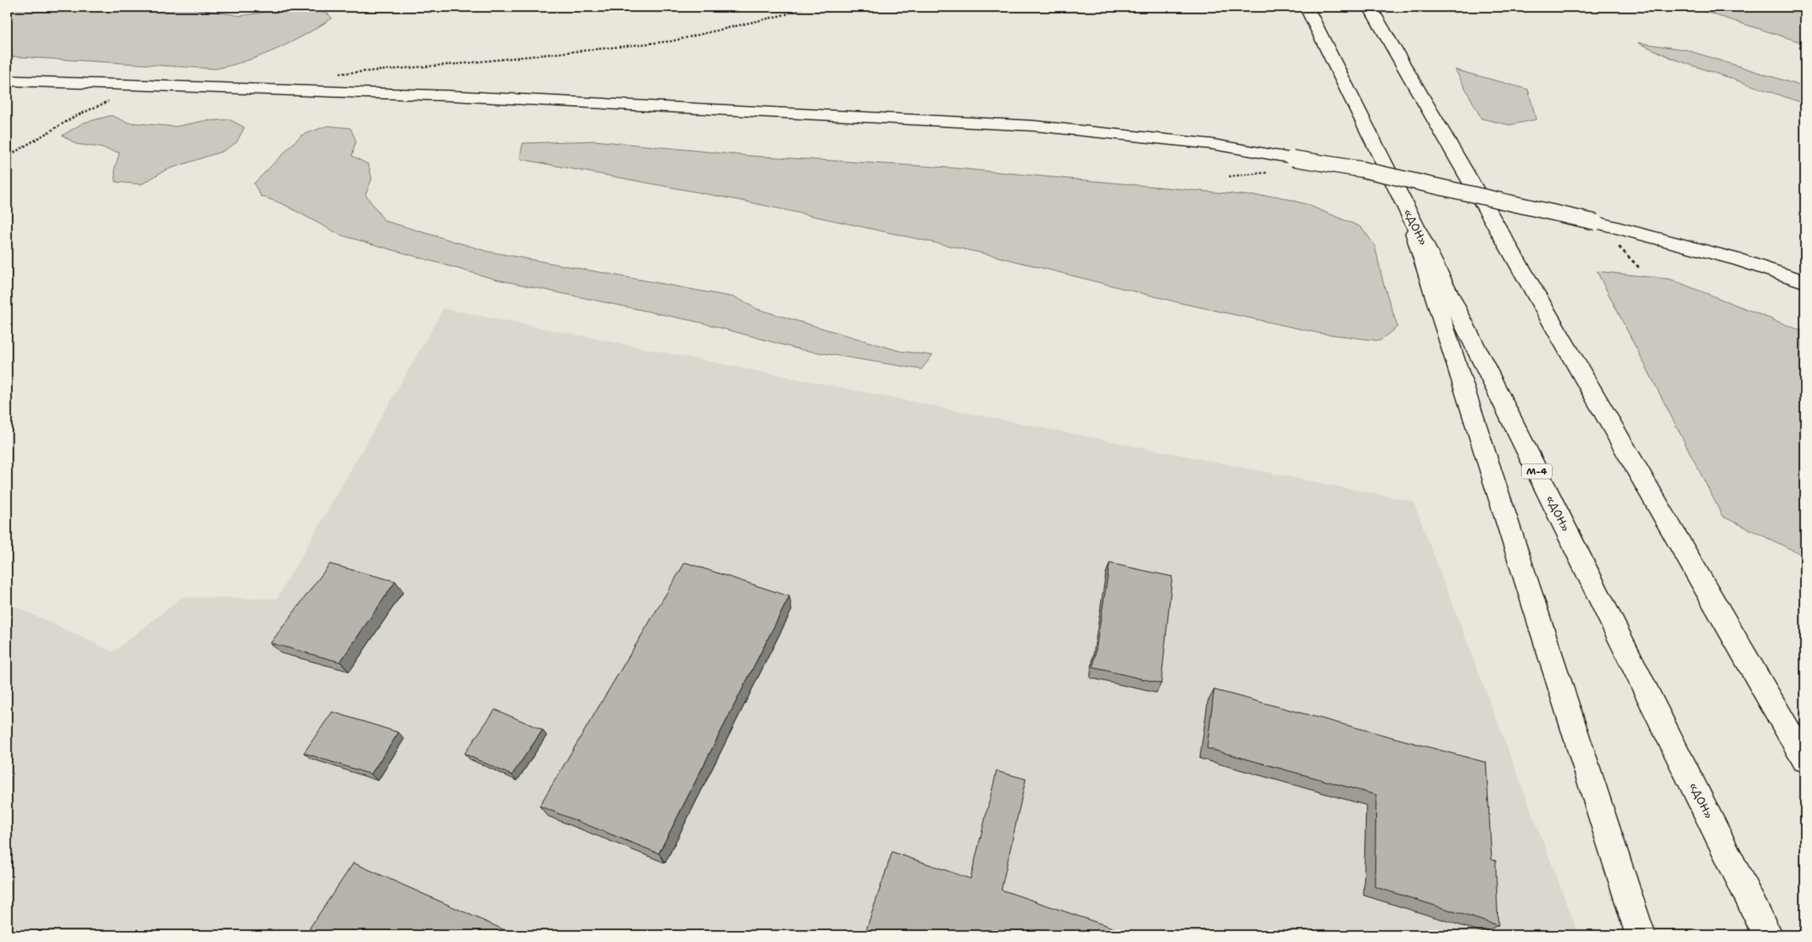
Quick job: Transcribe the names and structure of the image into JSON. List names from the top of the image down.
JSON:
{
  "streets": {
    "main road": ["«ДОН»", "М-4"]
  }
}
